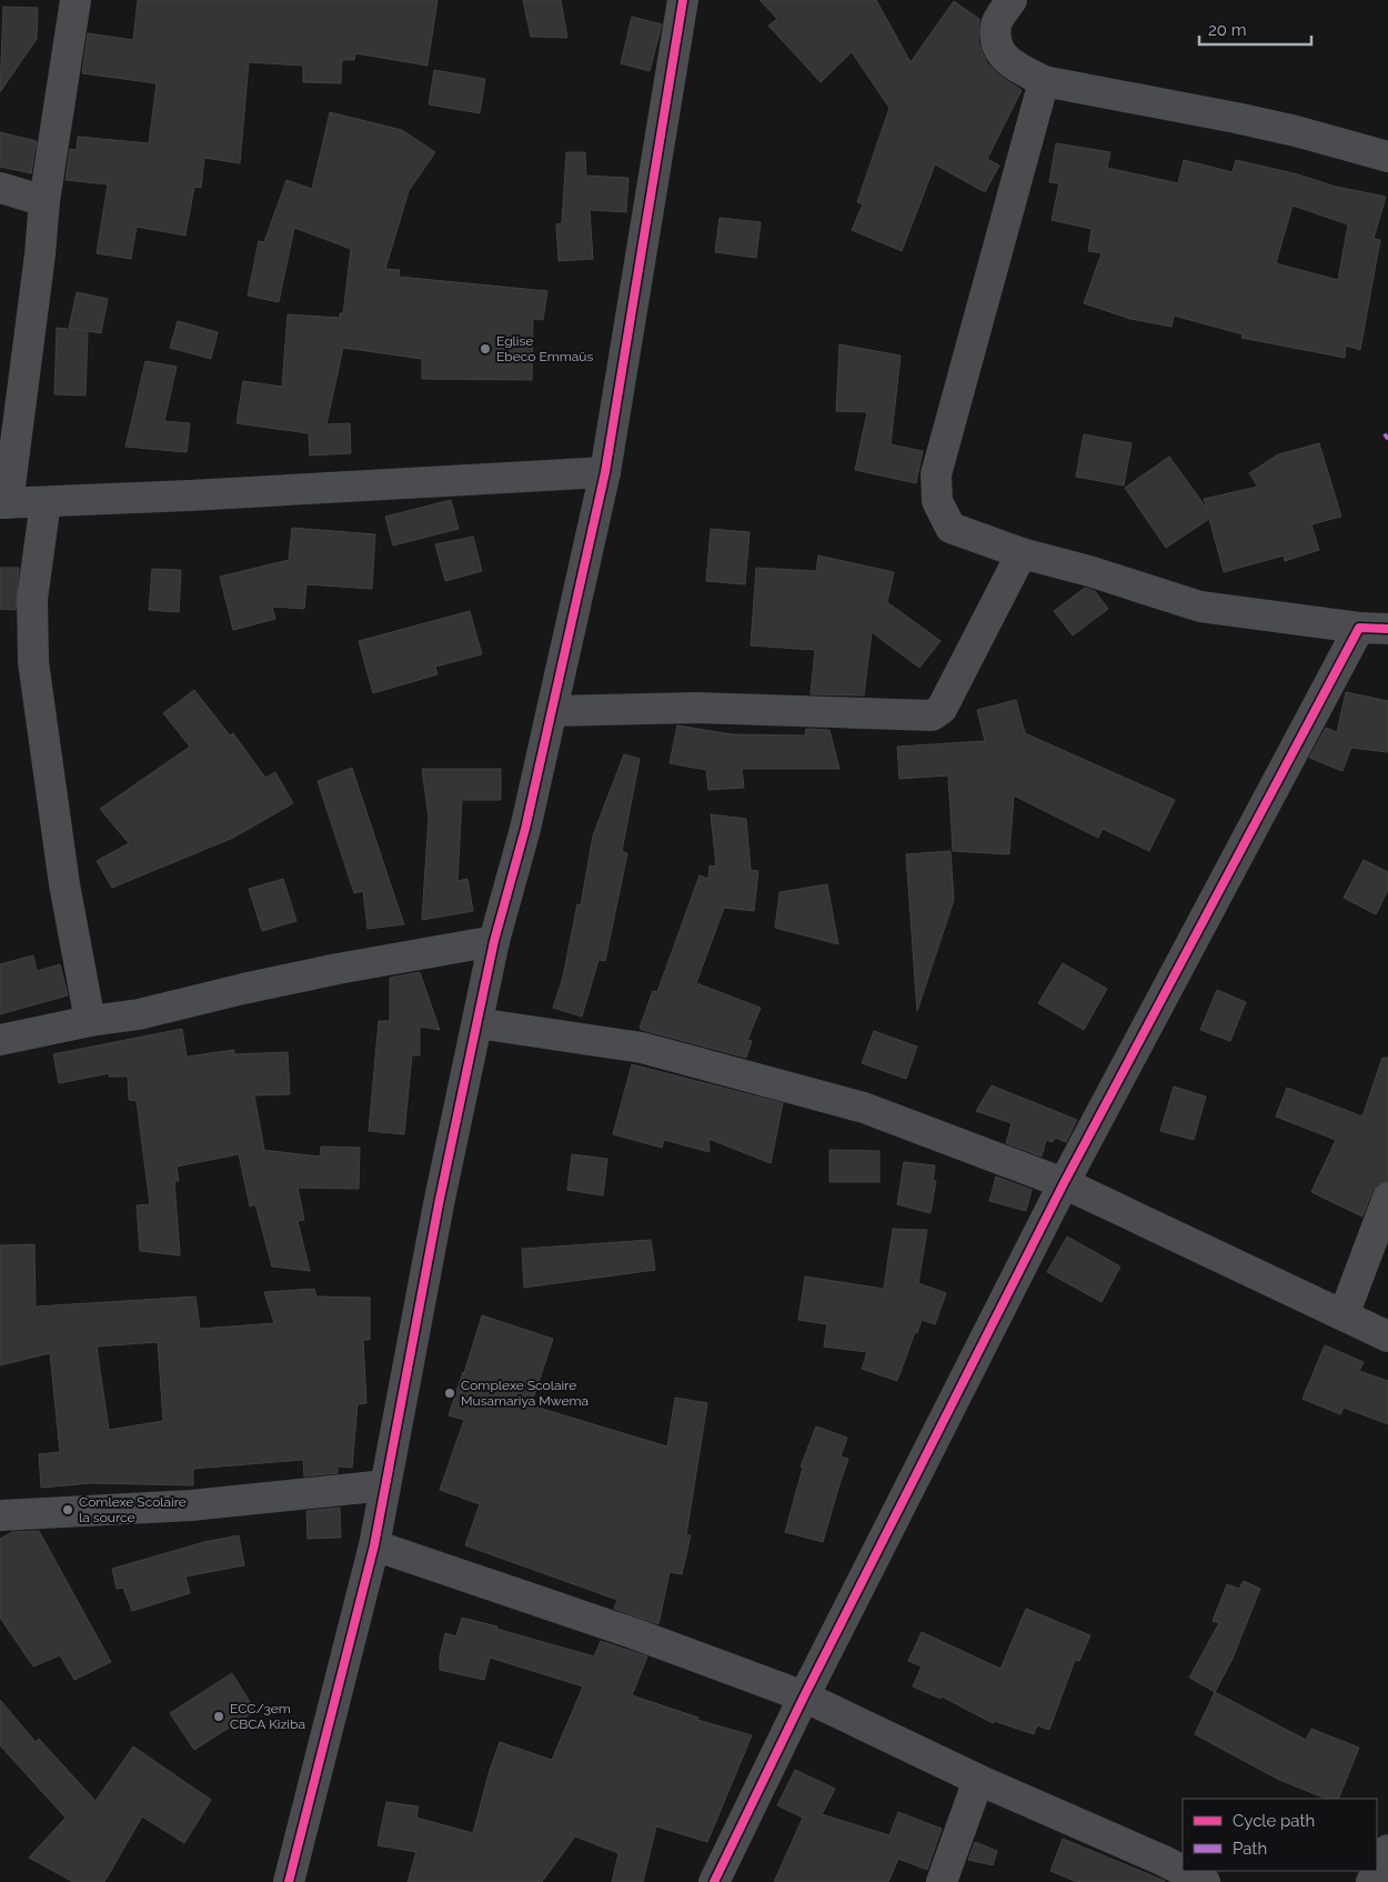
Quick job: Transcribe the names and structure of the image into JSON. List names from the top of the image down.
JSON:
{
  "places": [
    "Eglise Ebeco Emmaüs",
    "Complexe Scolaire Musamariya Mwema",
    "Comlexe Scolaire la source",
    "ECC/3em CBCA Kiziba"
  ],
  "legend": ["Cycle path", "Path"],
  "scale_bar": "20 m"
}
